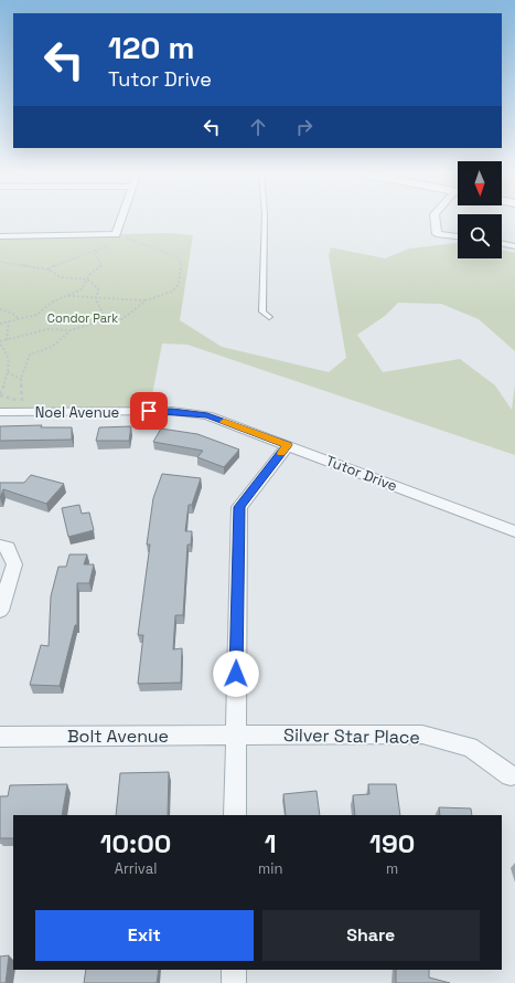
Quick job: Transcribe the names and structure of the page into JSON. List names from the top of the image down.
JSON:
{
  "streets": {
    "street": [
      "Noel Avenue",
      "Tutor Drive",
      "Bolt Avenue",
      "Silver Star Place"
    ]
  },
  "crossings": [
    ["Noel Avenue", "Tutor Drive"],
    ["Bolt Avenue", "Silver Star Place"]
  ],
  "parks": ["Condor Park"],
  "north": "bottom",
  "page": {
    "turn": ["120 m", "Tutor Drive"],
    "eta": [
      "10:00",
      "Arrival",
      "1",
      "min",
      "190",
      "m"
    ],
    "buttons": ["Exit", "Share"]
  }
}
